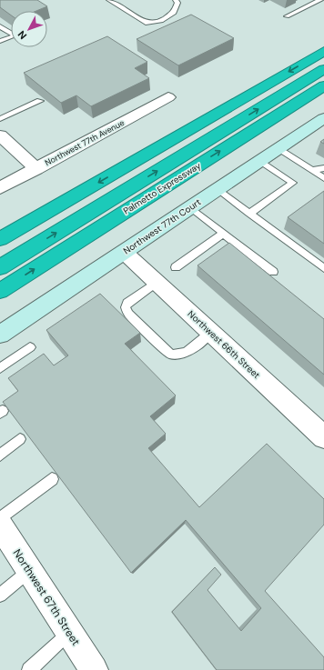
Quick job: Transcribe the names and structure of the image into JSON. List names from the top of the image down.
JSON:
{
  "streets": {
    "highway": ["Palmetto Expressway"],
    "street": [
      "Northwest 77th Avenue",
      "Northwest 77th Court",
      "Northwest 66th Street",
      "Northwest 67th Street"
    ]
  },
  "crossings": [
    ["Northwest 77th Court", "Northwest 66th Street"]
  ],
  "north": "bottom left"
}
